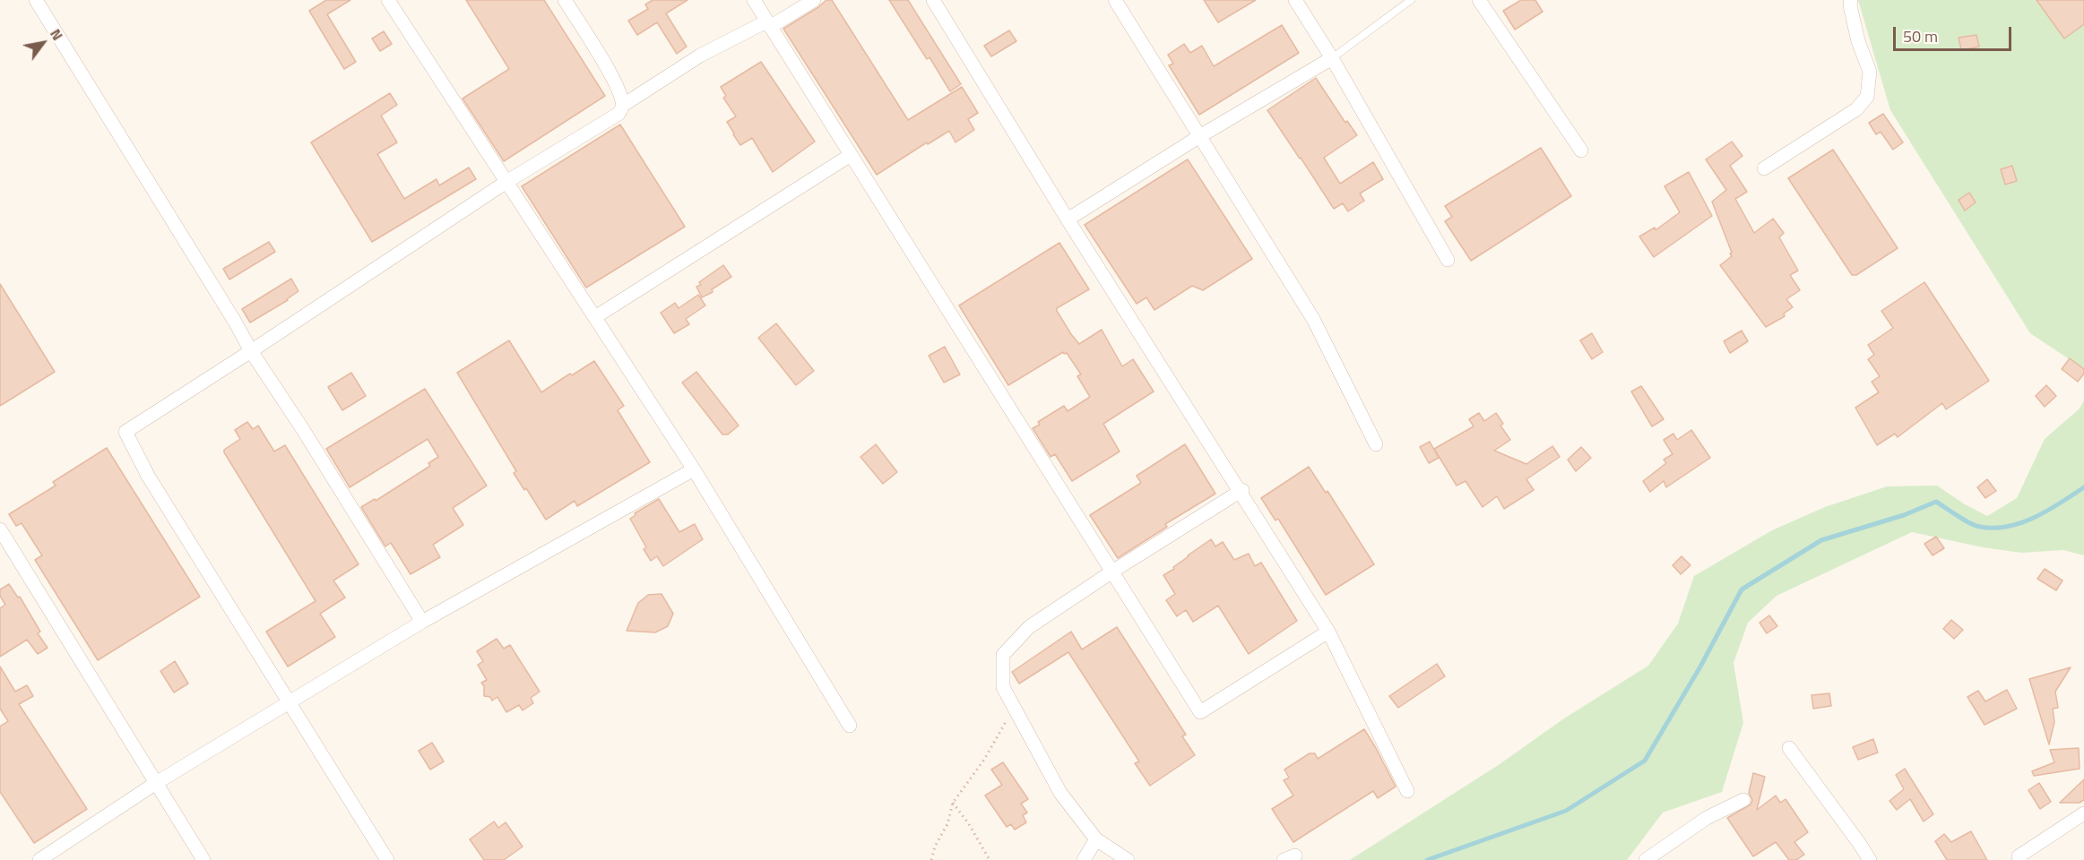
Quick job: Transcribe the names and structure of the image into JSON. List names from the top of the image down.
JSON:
{
  "scale_bar": "50 m",
  "north": "top right"
}
